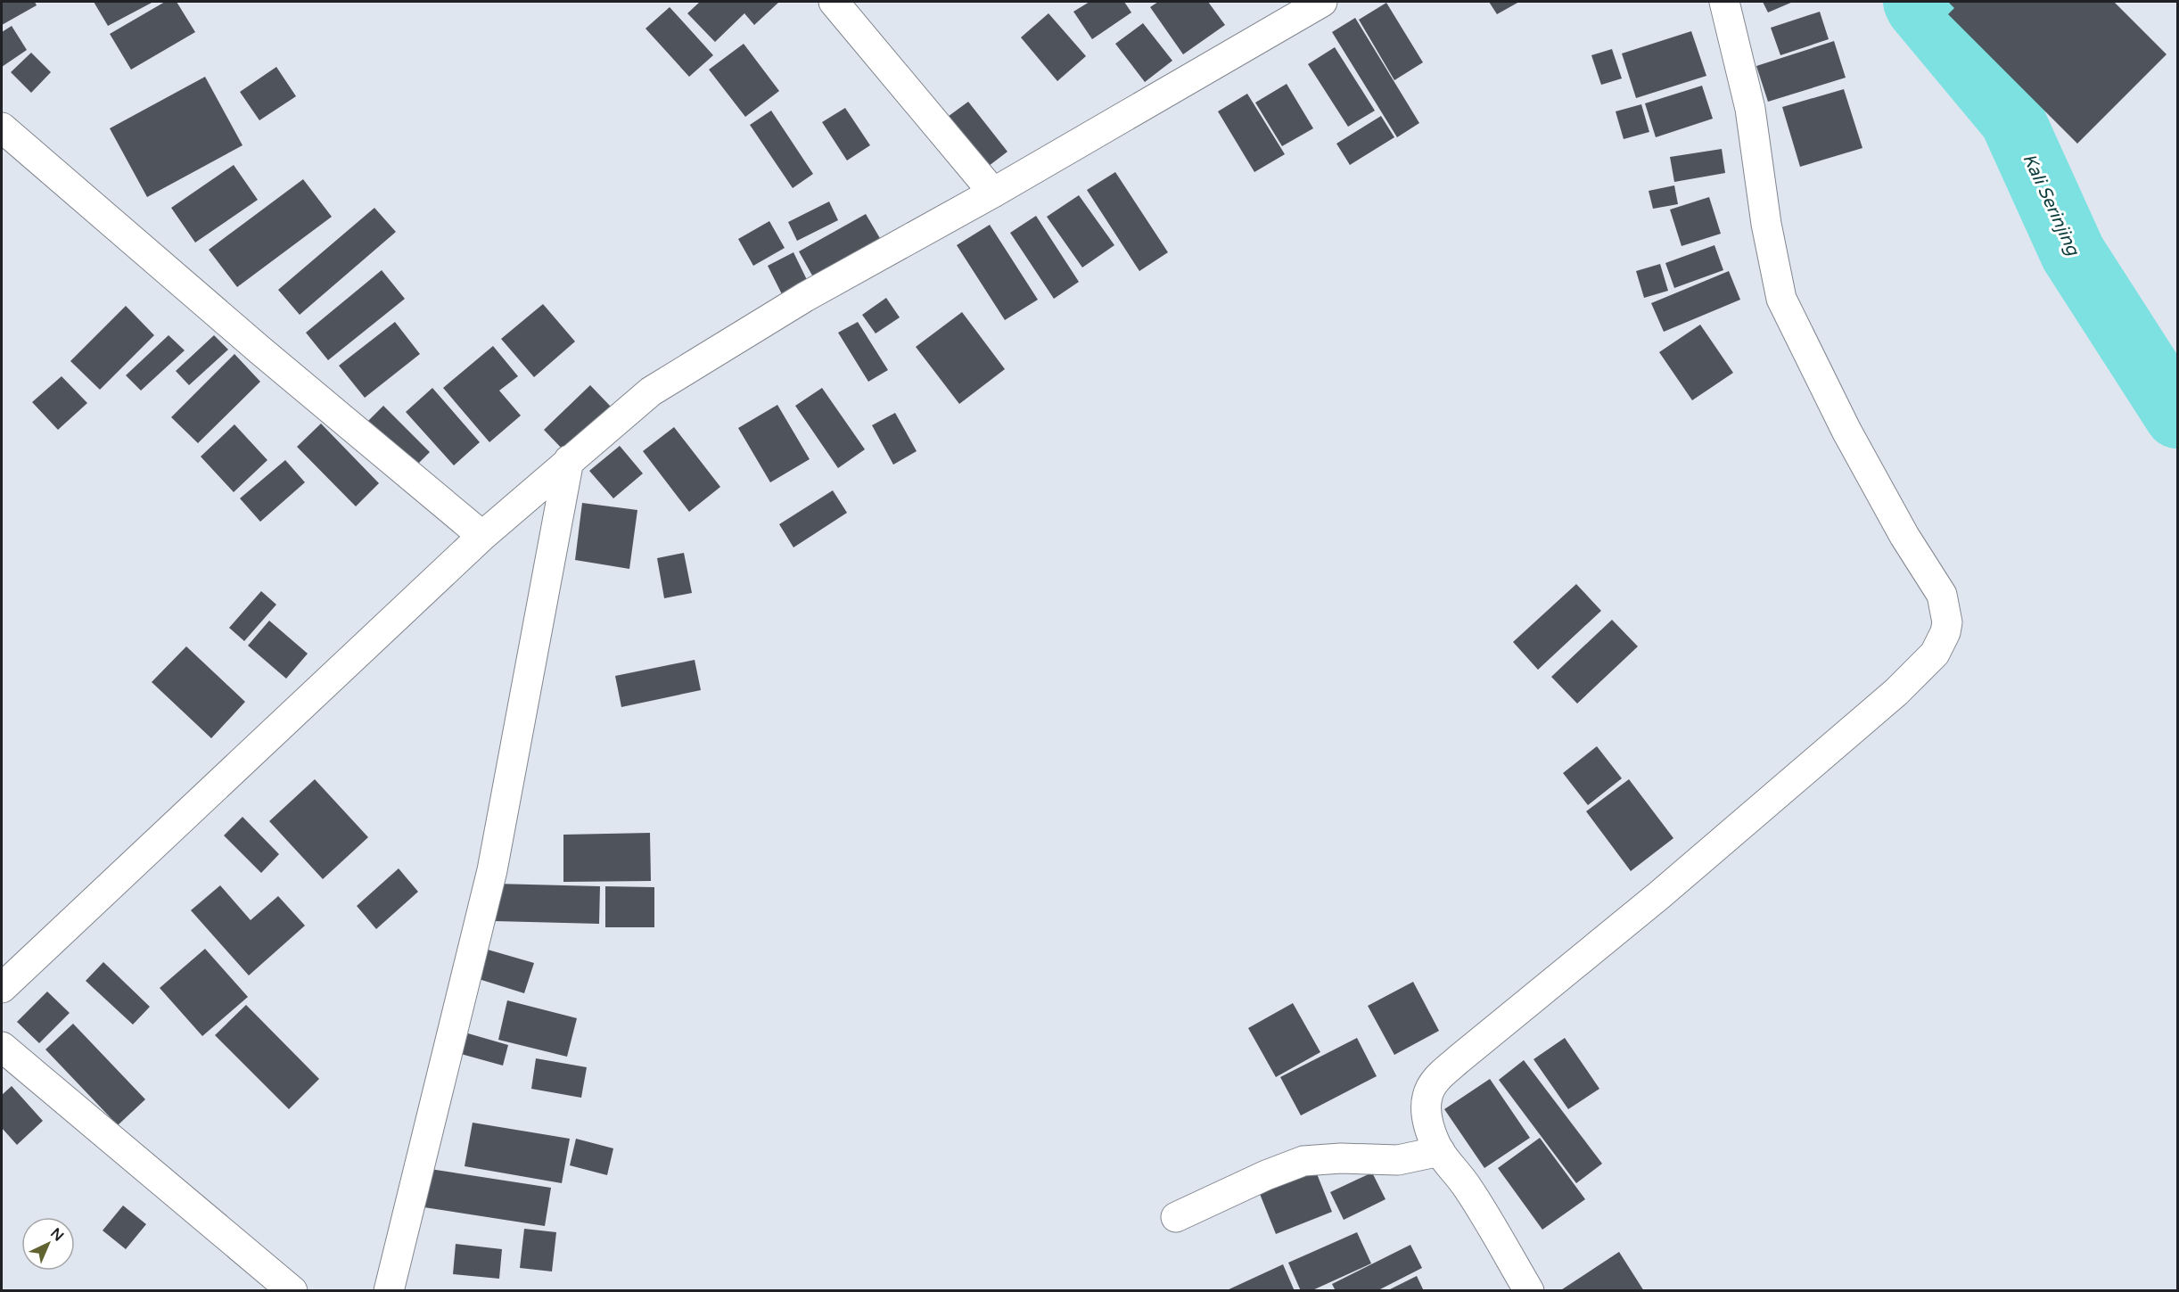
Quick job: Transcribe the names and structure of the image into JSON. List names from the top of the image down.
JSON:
{
  "water": ["Kali Serinjing"],
  "north": "top right"
}
